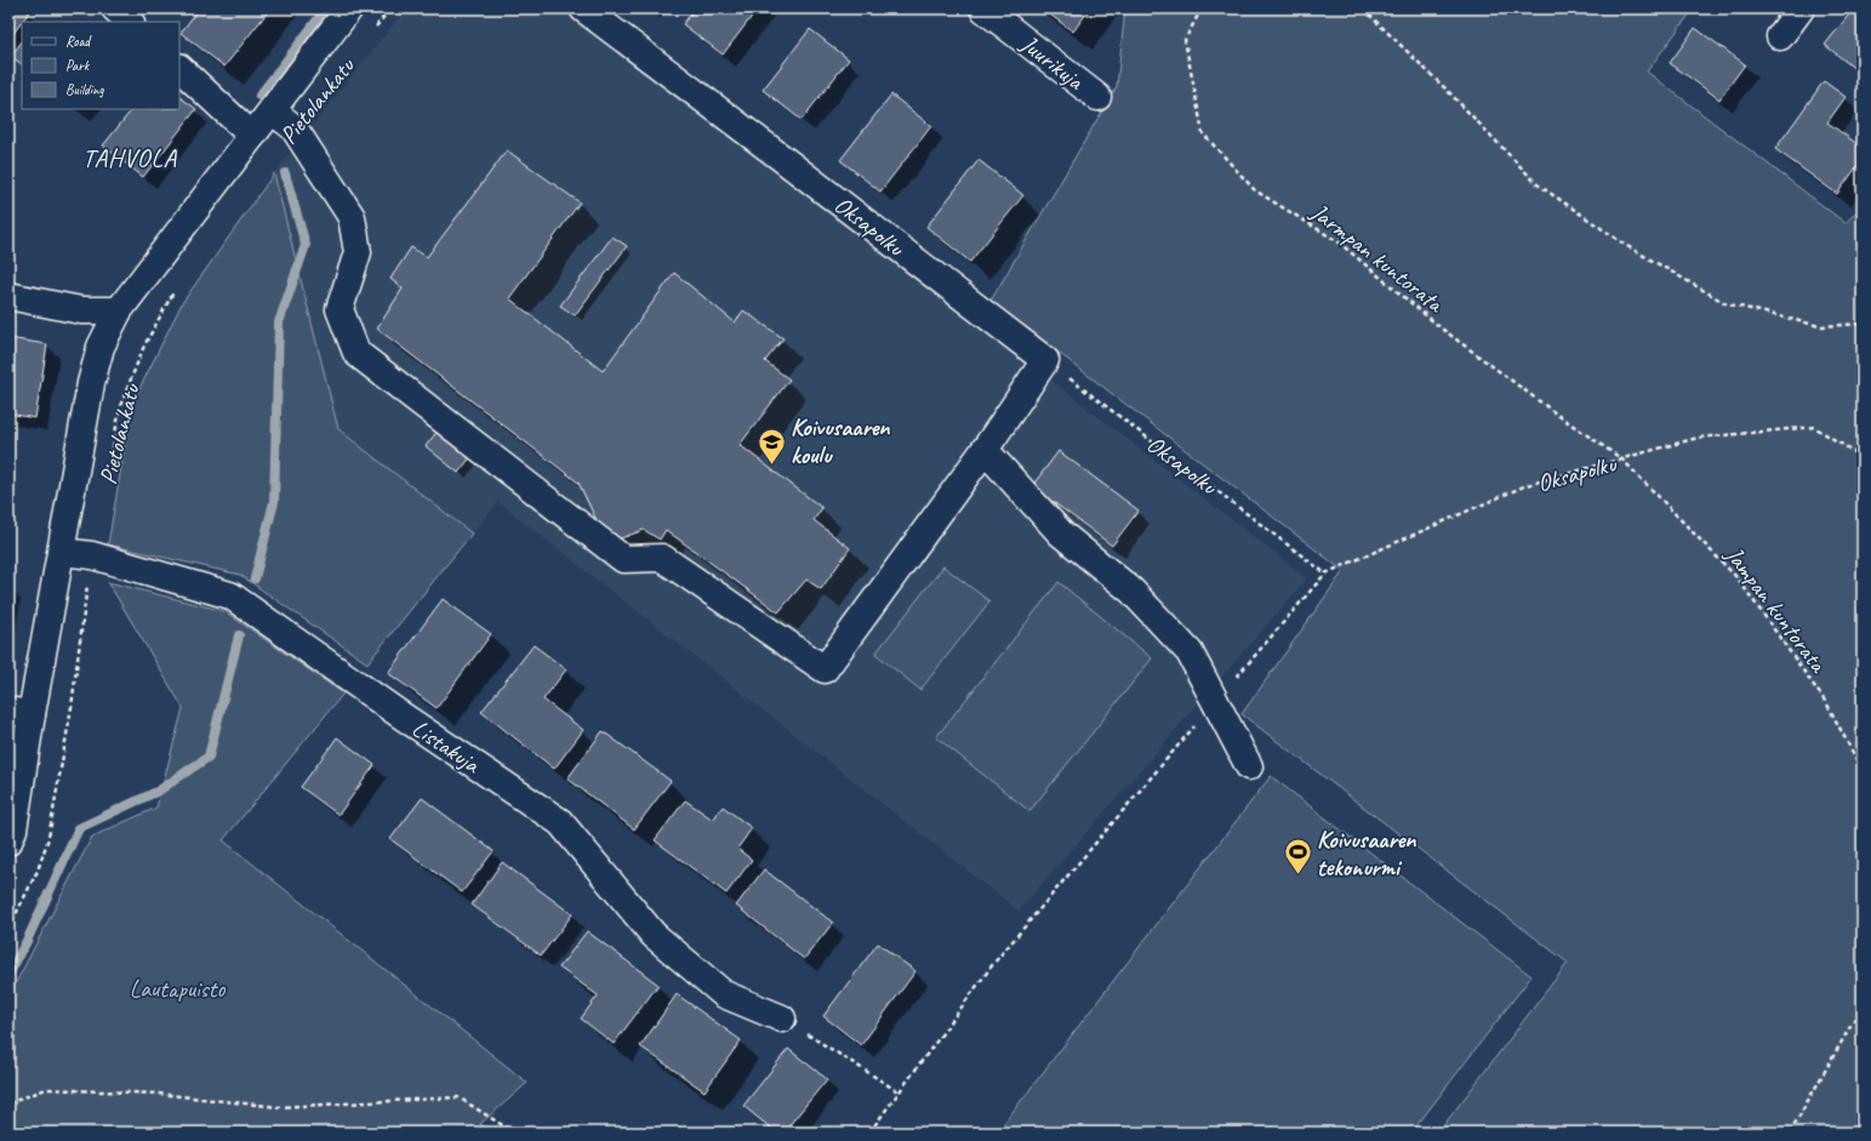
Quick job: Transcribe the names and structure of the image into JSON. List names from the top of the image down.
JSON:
{
  "streets": {
    "street": [
      "Juurikuja",
      "Pietolankatu",
      "Oksapolku",
      "Listakuja"
    ],
    "path": ["Jarmpan kuntorata", "Jampan kuntorata"]
  },
  "crossings": [
    ["Pietolankatu", "Listakuja"],
    ["Oksapolku", "Jarmpan kuntorata"],
    ["Oksapolku", "Jampan kuntorata"],
    ["Jarmpan kuntorata", "Jampan kuntorata"]
  ],
  "districts": ["TAHVOLA"],
  "parks": ["Lautapuisto"],
  "places": {
    "school or university": ["Koivusaaren koulu"],
    "sports": ["Koivusaaren tekonurmi"]
  },
  "legend": ["Road", "Park", "Building"]
}
